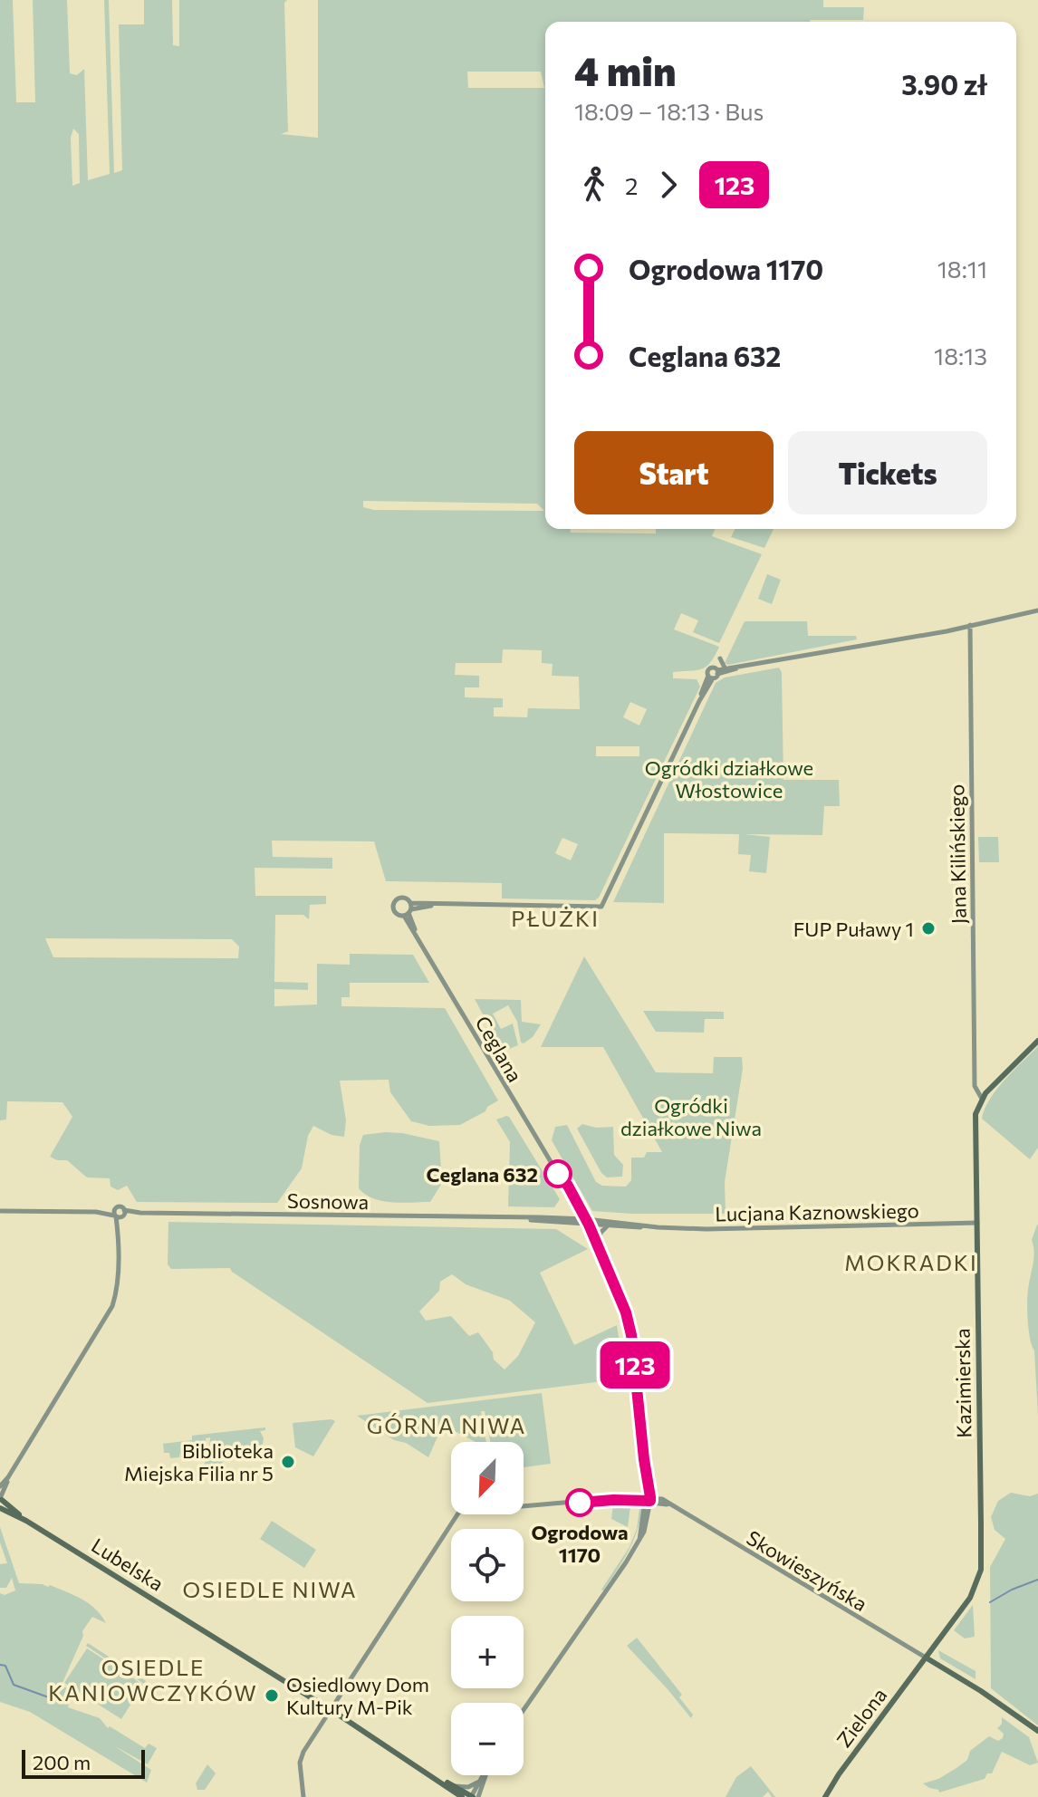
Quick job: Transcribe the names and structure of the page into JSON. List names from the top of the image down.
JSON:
{
  "streets": {
    "main road": ["Kazimierska", "Lubelska", "Zielona"],
    "street": [
      "Jana Kilińskiego",
      "Ceglana",
      "Sosnowa",
      "Lucjana Kaznowskiego",
      "Skowieszyńska"
    ]
  },
  "crossings": [
    ["Jana Kilińskiego", "Kazimierska"],
    ["Ceglana", "Sosnowa"],
    ["Ceglana", "Lucjana Kaznowskiego"],
    ["Sosnowa", "Lucjana Kaznowskiego"],
    ["Lucjana Kaznowskiego", "Kazimierska"],
    ["Kazimierska", "Skowieszyńska"],
    ["Kazimierska", "Zielona"],
    ["Skowieszyńska", "Zielona"]
  ],
  "districts": [
    "PŁUŻKI",
    "MOKRADKI",
    "GÓRNA NIWA",
    "OSIEDLE NIWA",
    "OSIEDLE KANIOWCZYKÓW"
  ],
  "parks": ["Ogródki działkowe Włostowice", "Ogródki działkowe Niwa"],
  "places": [
    "FUP Puławy 1",
    "Ceglana 632",
    "Biblioteka Miejska Filia nr 5",
    "Ogrodowa 1170",
    "Osiedlowy Dom Kultury M-Pik"
  ],
  "lines": ["bus line 123"],
  "scale_bar": "200 m",
  "north": "bottom left",
  "page": {
    "on_map": "123",
    "heading": ["4 min", "18:09 – 18:13 · Bus", "3.90 zł"],
    "legs": ["2", "123"],
    "list": [
      {
        "name": "Ogrodowa 1170",
        "value": "18:11"
      },
      {
        "name": "Ceglana 632",
        "value": "18:13"
      }
    ],
    "buttons": ["Start", "Tickets"],
    "map_buttons": ["+", "−"],
    "scale": "200 m"
  }
}
